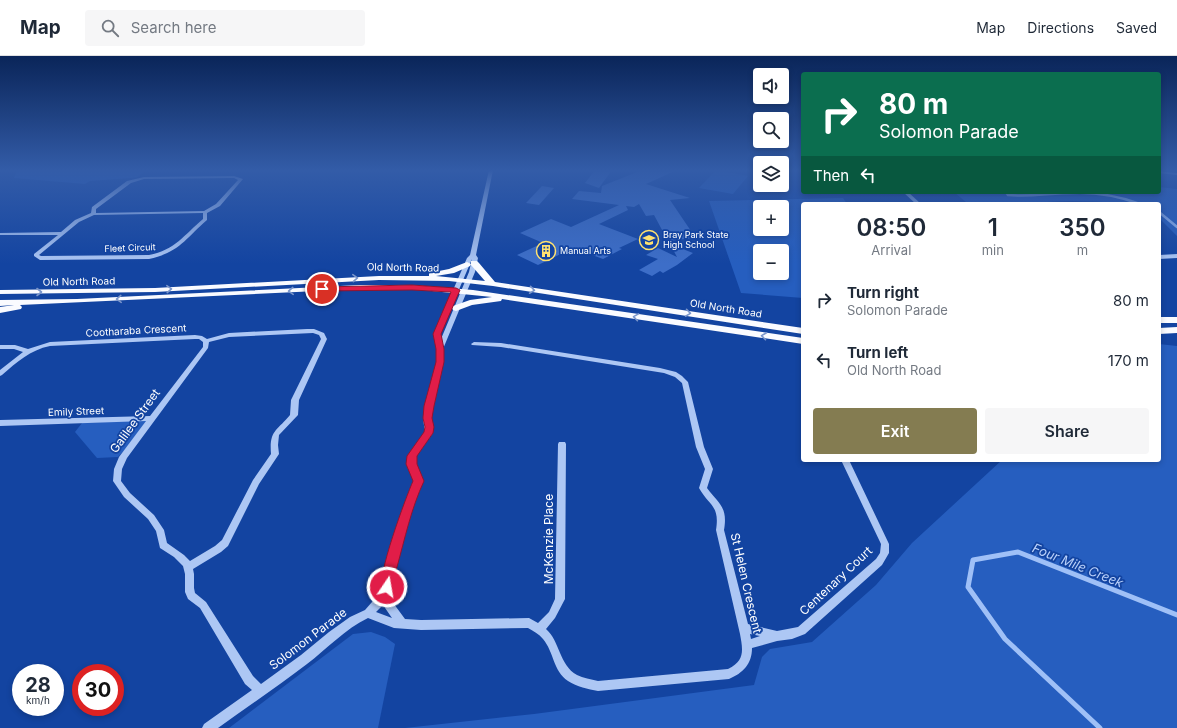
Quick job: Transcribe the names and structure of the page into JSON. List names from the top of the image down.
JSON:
{
  "streets": {
    "main road": ["Old North Road"],
    "street": [
      "Fleet Circuit",
      "Cootharaba Crescent",
      "Emily Street",
      "Galilee Street",
      "McKenzie Place",
      "Centenary Court",
      "St Helen Crescent",
      "Solomon Parade"
    ]
  },
  "crossings": [
    ["Old North Road", "Solomon Parade"],
    ["Cootharaba Crescent", "Galilee Street"],
    ["Emily Street", "Galilee Street"],
    ["McKenzie Place", "St Helen Crescent"],
    ["Centenary Court", "St Helen Crescent"]
  ],
  "water": ["Four Mile Creek"],
  "places": {
    "school or university": ["Bray Park State High School"],
    "building": ["Manual Arts"]
  },
  "page": {
    "header": "Map",
    "search": "Search here",
    "nav": ["Map", "Directions", "Saved"],
    "map_buttons": ["+", "−"],
    "turn": ["80 m", "Solomon Parade"],
    "then": "Then",
    "eta": [
      "08:50",
      "Arrival",
      "1",
      "min",
      "350",
      "m"
    ],
    "list": [
      {
        "name": "Turn right",
        "note": "Solomon Parade",
        "value": "80 m"
      },
      {
        "name": "Turn left",
        "note": "Old North Road",
        "value": "170 m"
      }
    ],
    "buttons": ["Exit", "Share"],
    "speed": "28 km/h",
    "limit": "30"
  }
}
